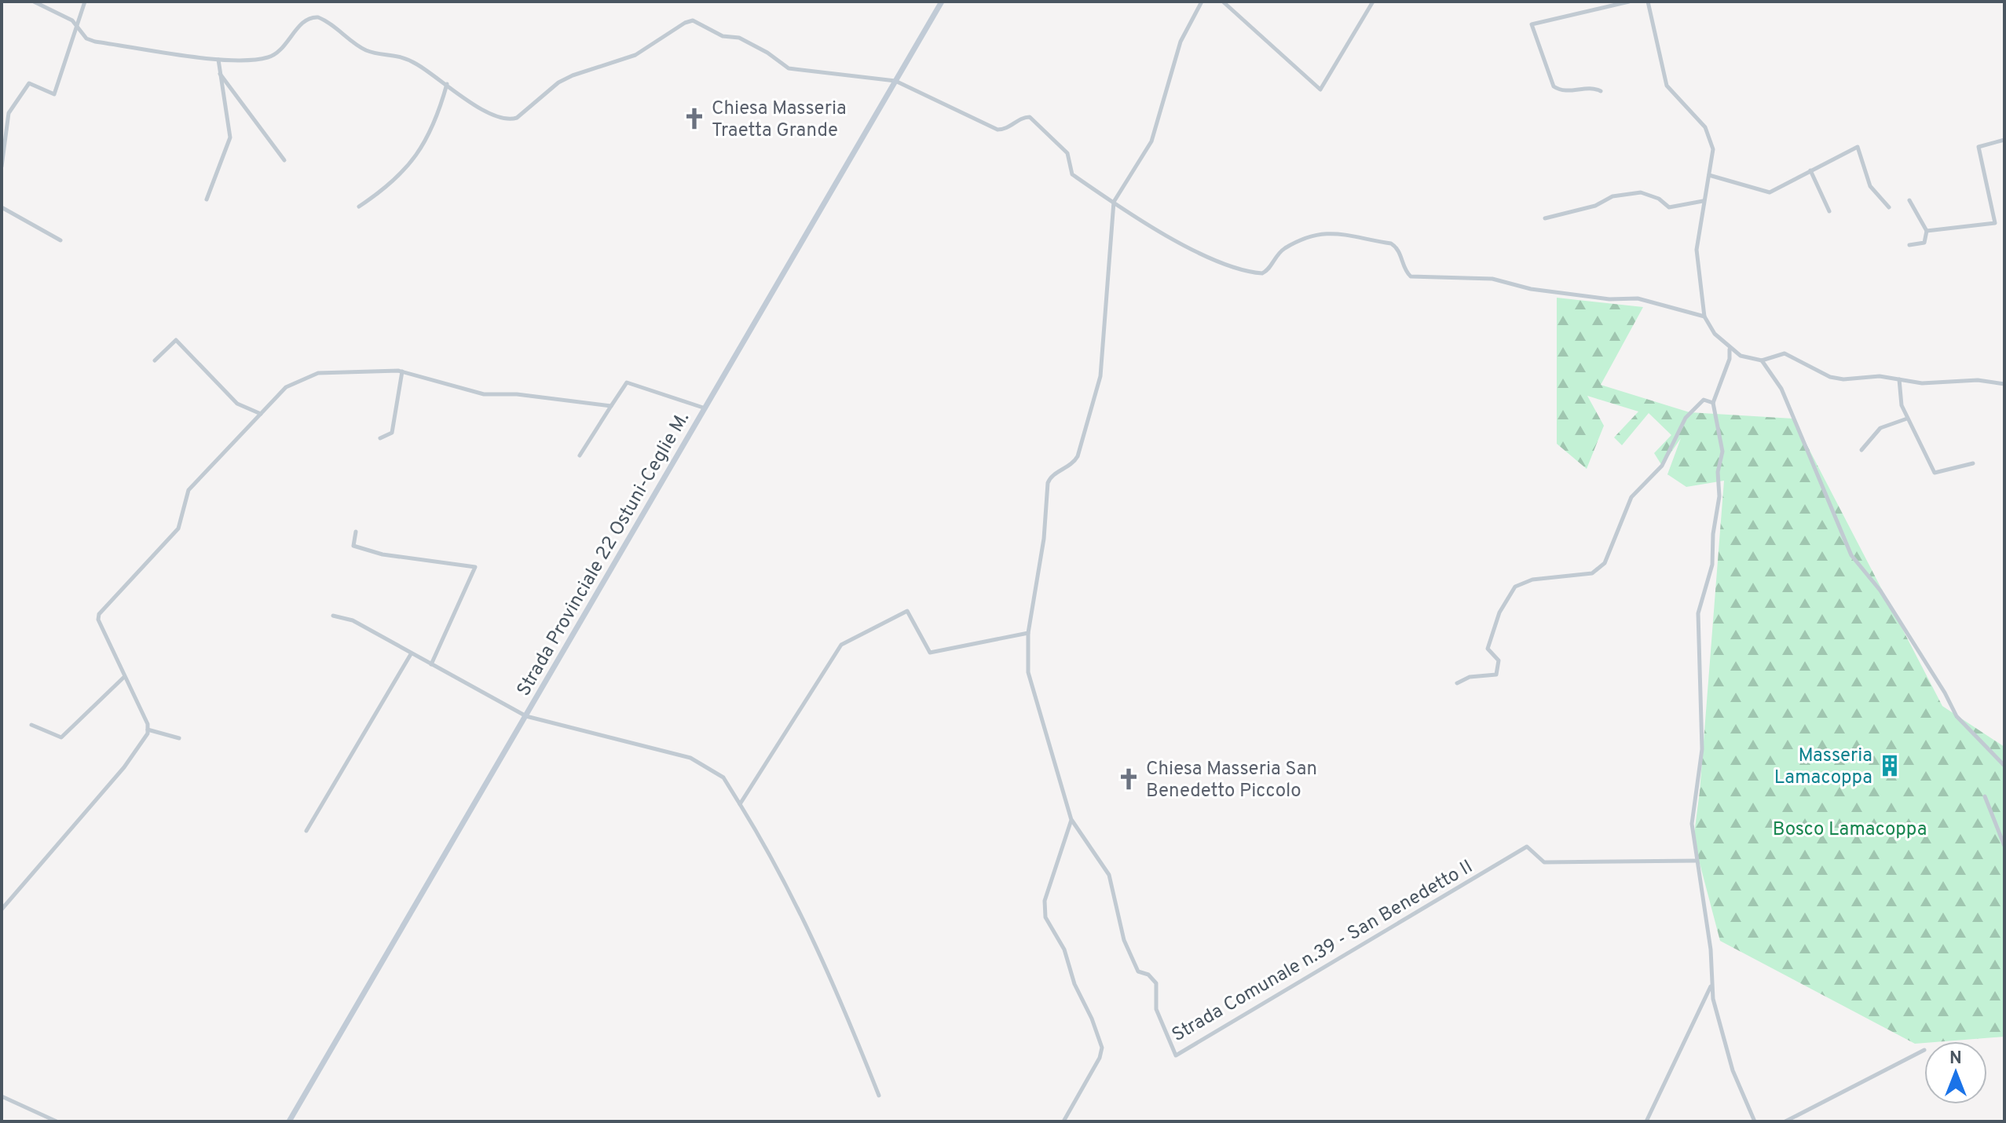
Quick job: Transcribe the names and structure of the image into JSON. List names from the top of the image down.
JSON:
{
  "streets": {
    "main road": ["Strada Provinciale 22 Ostuni-Ceglie M."],
    "street": ["Strada Comunale n.39 - San Benedetto II"]
  },
  "parks": ["Bosco Lamacoppa"],
  "places": {
    "church": ["Chiesa Masseria Traetta Grande", "Chiesa Masseria San Benedetto Piccolo"],
    "building": ["Masseria Lamacoppa"]
  },
  "north": "top"
}
